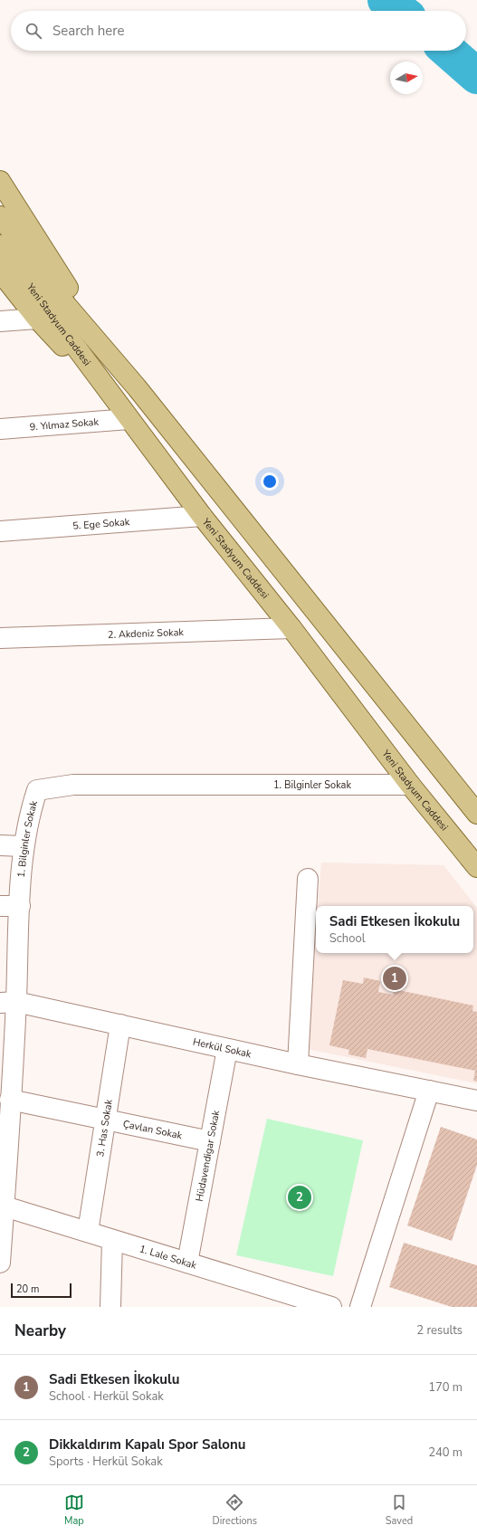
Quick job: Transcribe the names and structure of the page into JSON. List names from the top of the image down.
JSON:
{
  "streets": {
    "main road": ["Yeni Stadyum Caddesi"],
    "street": [
      "9. Yılmaz Sokak",
      "5. Ege Sokak",
      "2. Akdeniz Sokak",
      "1. Bilginler Sokak",
      "Herkül Sokak",
      "3. Has Sokak",
      "Çavlan Sokak",
      "Hüdavendigar Sokak",
      "1. Lale Sokak"
    ]
  },
  "crossings": [
    ["Yeni Stadyum Caddesi", "9. Yılmaz Sokak"],
    ["Yeni Stadyum Caddesi", "5. Ege Sokak"],
    ["Yeni Stadyum Caddesi", "2. Akdeniz Sokak"],
    ["Yeni Stadyum Caddesi", "1. Bilginler Sokak"],
    ["1. Bilginler Sokak", "Herkül Sokak"],
    ["1. Bilginler Sokak", "Çavlan Sokak"],
    ["1. Bilginler Sokak", "1. Lale Sokak"],
    ["Herkül Sokak", "3. Has Sokak"],
    ["Herkül Sokak", "Hüdavendigar Sokak"],
    ["3. Has Sokak", "Çavlan Sokak"],
    ["3. Has Sokak", "1. Lale Sokak"],
    ["Çavlan Sokak", "Hüdavendigar Sokak"],
    ["Hüdavendigar Sokak", "1. Lale Sokak"]
  ],
  "scale_bar": "20 m",
  "north": "right",
  "page": {
    "search": "Search here",
    "popup": ["Sadi Etkesen İkokulu", "School"],
    "pins": ["1", "2"],
    "scale": "20 m",
    "heading": ["Nearby", "2 results"],
    "list": [
      {
        "mark": "1",
        "name": "Sadi Etkesen İkokulu",
        "note": "School · Herkül Sokak",
        "value": "170 m"
      },
      {
        "mark": "2",
        "name": "Dikkaldırım Kapalı Spor Salonu",
        "note": "Sports · Herkül Sokak",
        "value": "240 m"
      }
    ],
    "nav": ["Map", "Directions", "Saved"]
  }
}
